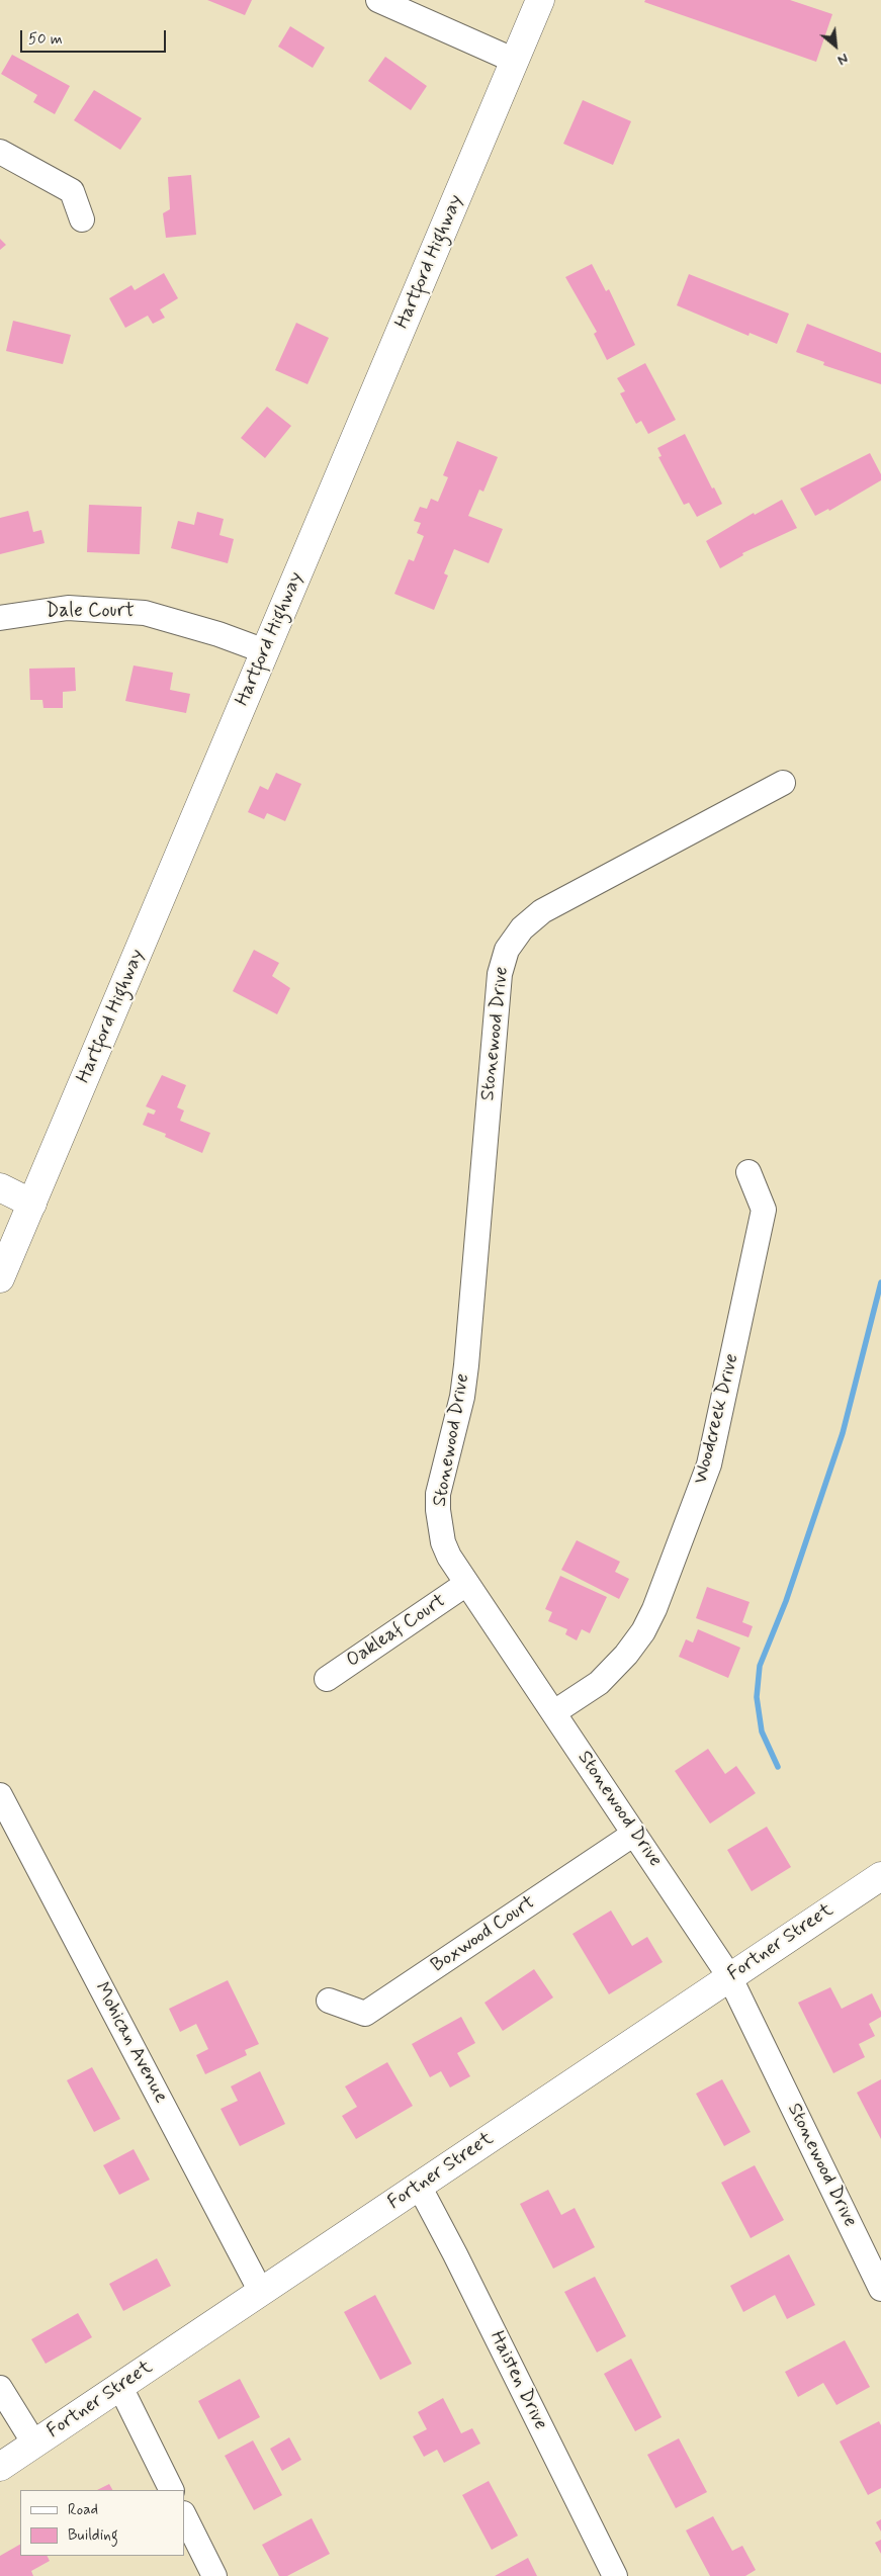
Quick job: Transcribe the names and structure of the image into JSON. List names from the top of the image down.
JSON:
{
  "streets": {
    "main road": ["Hartford Highway", "Fortner Street"],
    "street": [
      "Dale Court",
      "Stonewood Drive",
      "Woodcreek Drive",
      "Oakleaf Court",
      "Boxwood Court",
      "Mohican Avenue",
      "Haisten Drive"
    ]
  },
  "crossings": [
    ["Hartford Highway", "Dale Court"],
    ["Stonewood Drive", "Woodcreek Drive"],
    ["Stonewood Drive", "Oakleaf Court"],
    ["Stonewood Drive", "Boxwood Court"],
    ["Stonewood Drive", "Fortner Street"],
    ["Fortner Street", "Mohican Avenue"],
    ["Fortner Street", "Haisten Drive"]
  ],
  "legend": ["Road", "Building"],
  "scale_bar": "50 m",
  "north": "bottom right"
}
